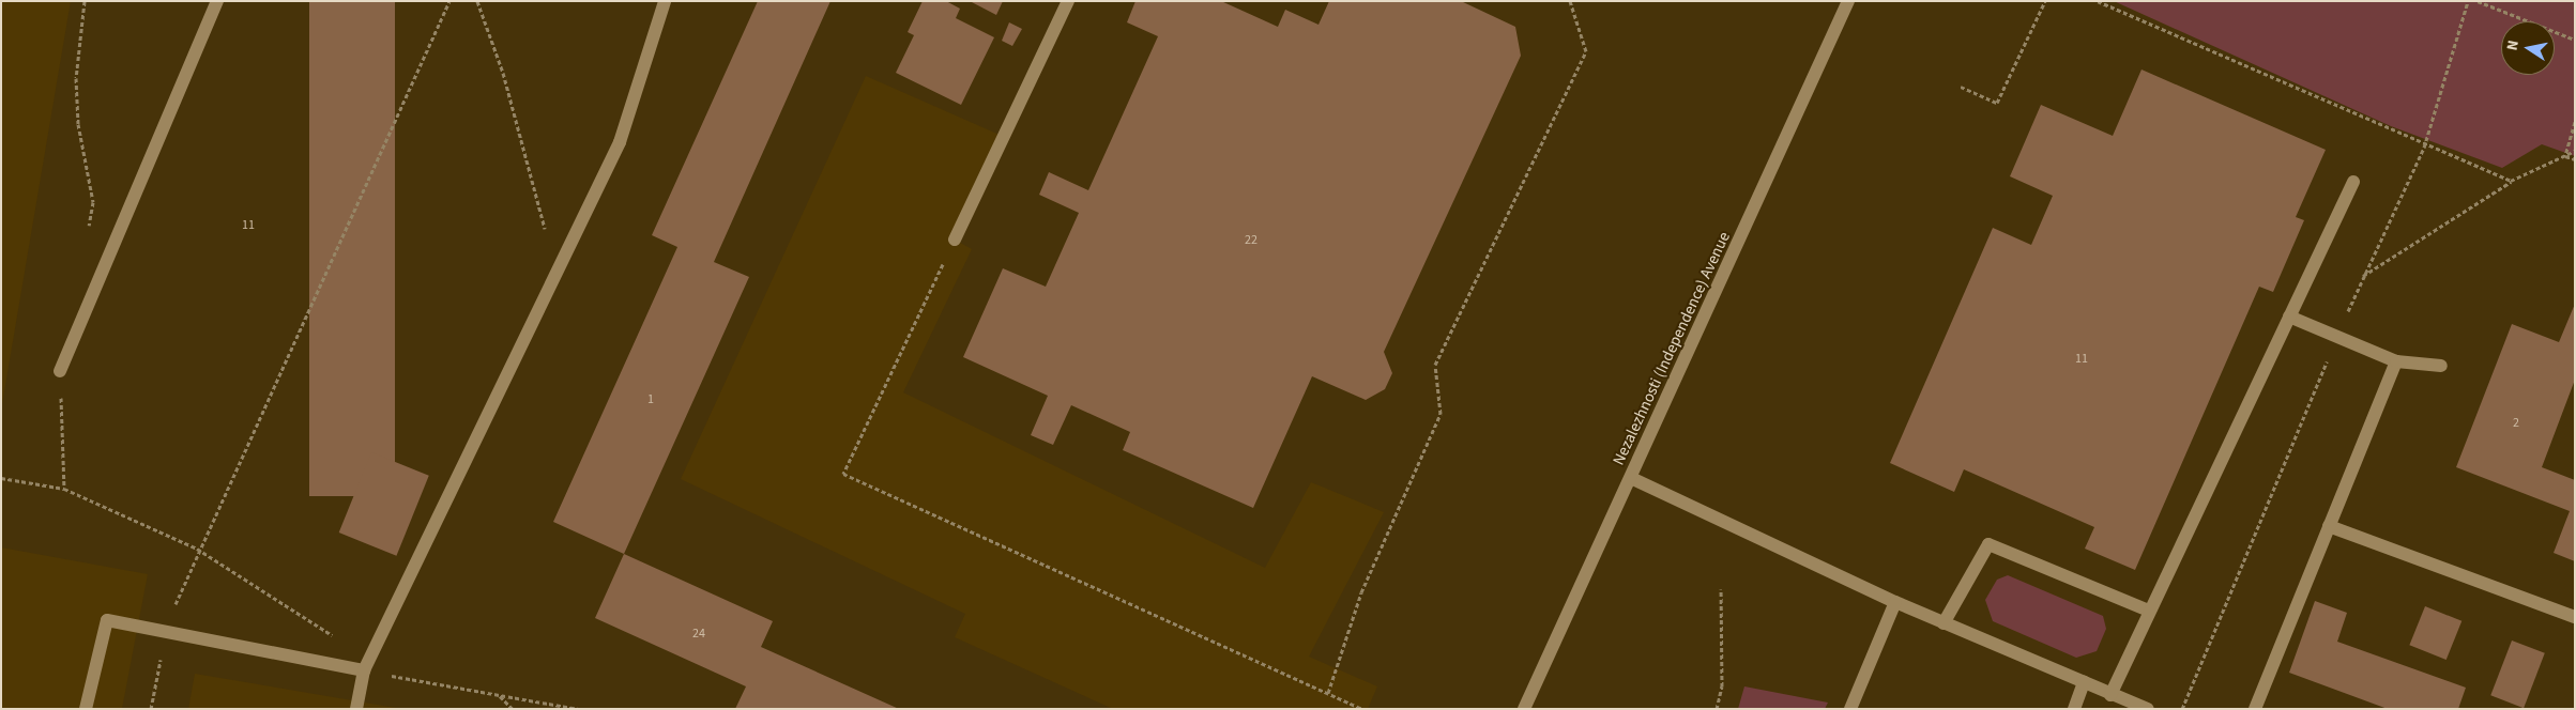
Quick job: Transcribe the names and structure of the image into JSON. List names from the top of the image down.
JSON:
{
  "streets": {
    "main road": ["Nezalezhnosti (Independence) Avenue"]
  },
  "house_numbers": [
    "11",
    "22",
    "11",
    "1",
    "2",
    "24"
  ],
  "north": "left"
}
